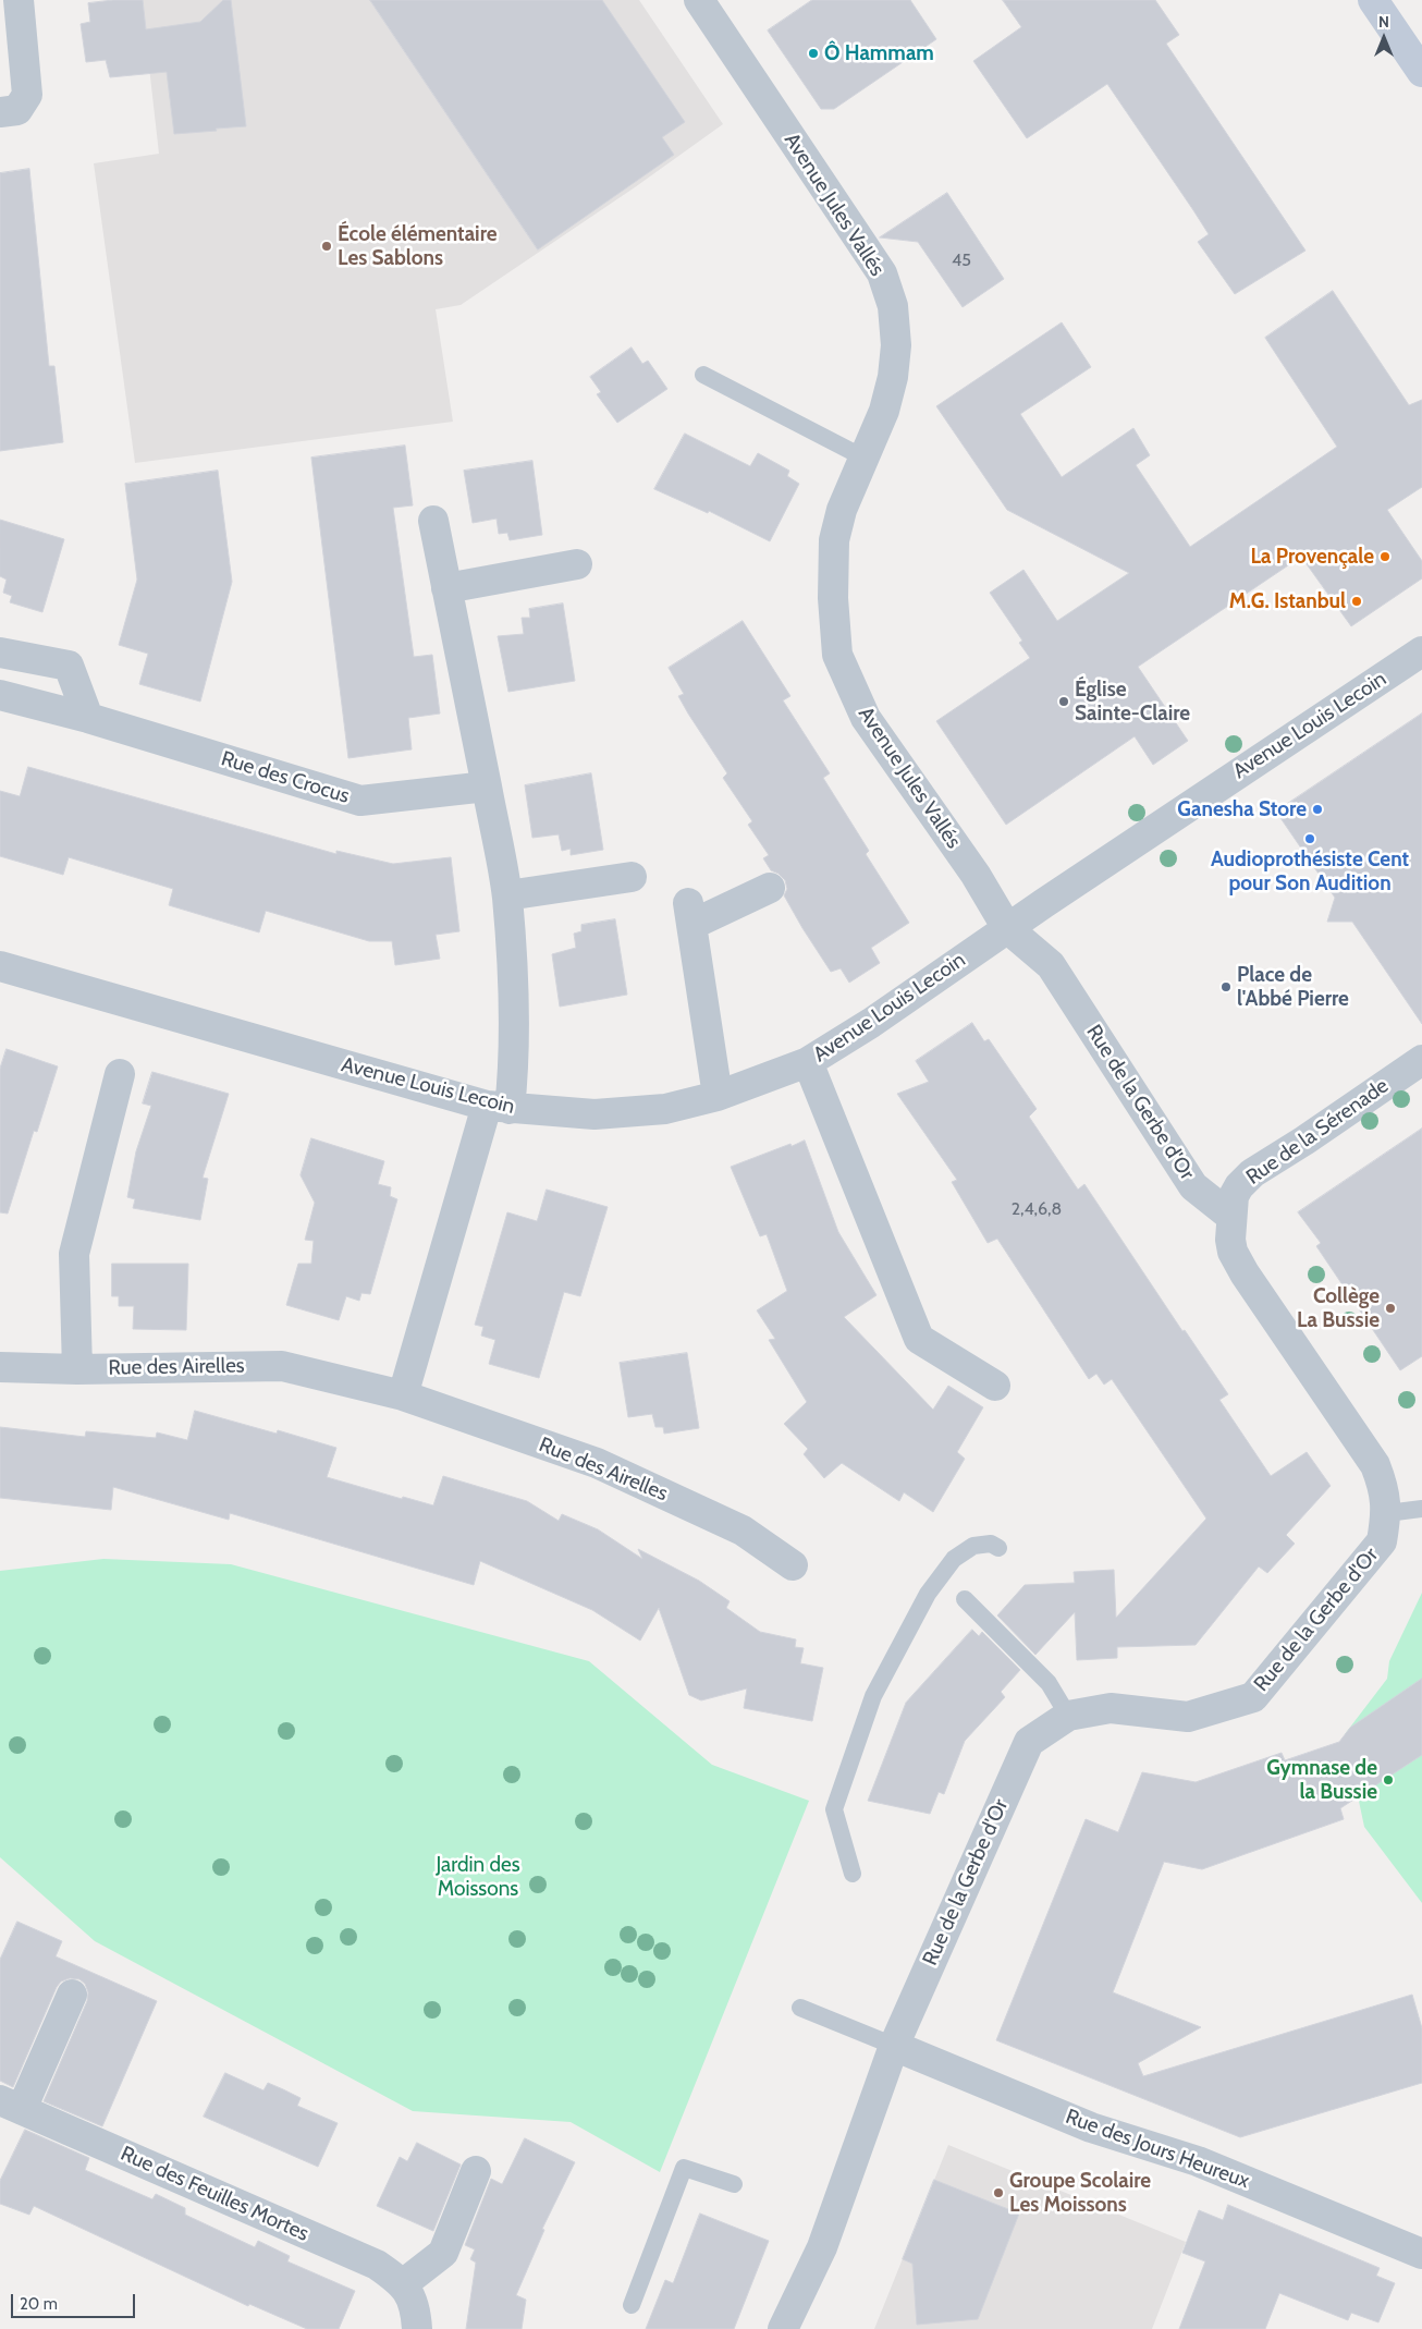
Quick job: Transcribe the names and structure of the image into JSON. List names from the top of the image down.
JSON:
{
  "streets": {
    "street": [
      "Avenue Jules Vallés",
      "Avenue Louis Lecoin",
      "Rue des Crocus",
      "Rue de la Gerbe d'Or",
      "Rue de la Sérenade",
      "Rue des Airelles",
      "Rue des Jours Heureux",
      "Rue des Feuilles Mortes"
    ]
  },
  "crossings": [
    ["Avenue Jules Vallés", "Avenue Louis Lecoin"],
    ["Avenue Jules Vallés", "Rue de la Gerbe d'Or"],
    ["Avenue Louis Lecoin", "Rue de la Gerbe d'Or"],
    ["Rue de la Gerbe d'Or", "Rue de la Sérenade"],
    ["Rue de la Gerbe d'Or", "Rue des Jours Heureux"]
  ],
  "parks": ["Jardin des Moissons"],
  "places": [
    "Ô Hammam",
    "École élémentaire Les Sablons",
    "La Provençale",
    "M.G. Istanbul",
    "Église Sainte-Claire",
    "Ganesha Store",
    "Audioprothésiste Cent pour Son Audition",
    "Place de l'Abbé Pierre",
    "Collège La Bussie",
    "Gymnase de la Bussie",
    "Groupe Scolaire Les Moissons"
  ],
  "house_numbers": ["45", "2,4,6,8"],
  "scale_bar": "20 m",
  "north": "top"
}
